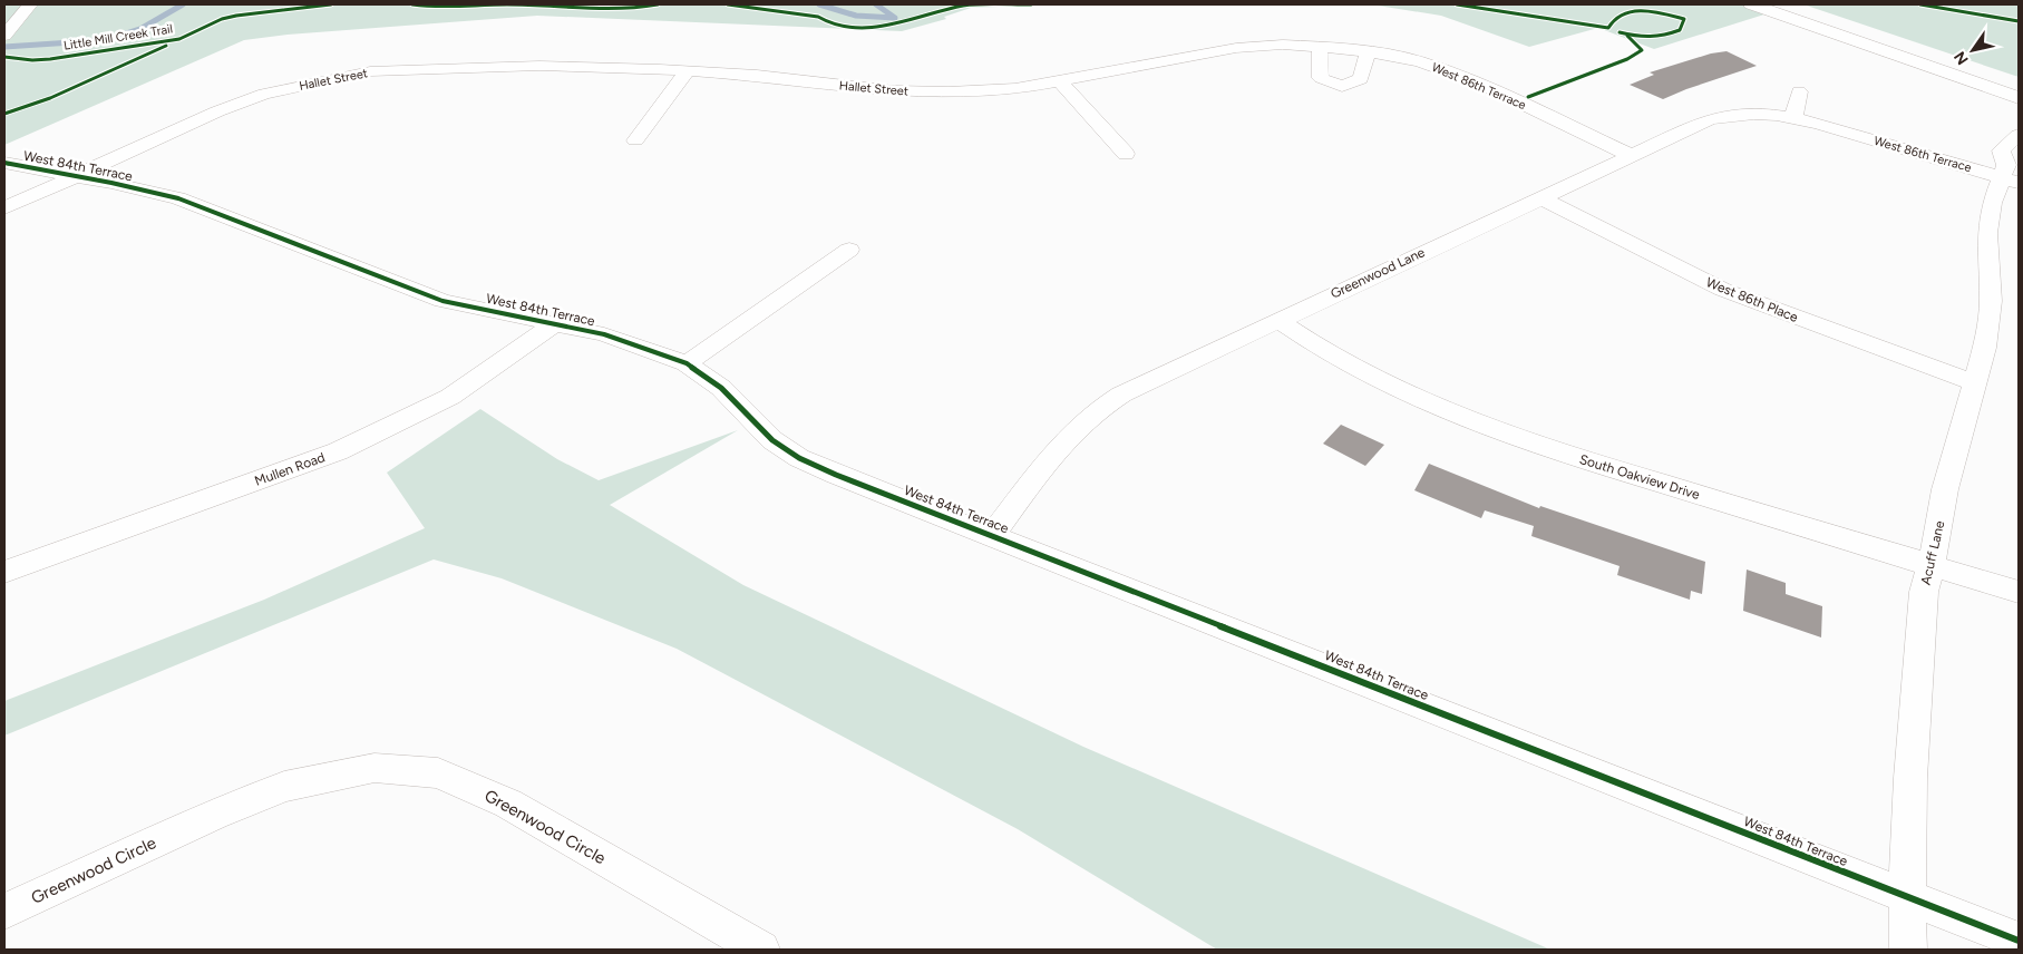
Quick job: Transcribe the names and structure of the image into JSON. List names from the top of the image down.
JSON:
{
  "streets": {
    "street": [
      "Hallet Street",
      "West 86th Terrace",
      "West 84th Terrace",
      "Greenwood Lane",
      "West 86th Place",
      "Mullen Road",
      "South Oakview Drive",
      "Acuff Lane",
      "Greenwood Circle"
    ],
    "cycle path": ["Little Mill Creek Trail"]
  },
  "crossings": [
    ["Hallet Street", "West 86th Terrace"],
    ["Hallet Street", "West 84th Terrace"],
    ["West 86th Terrace", "Greenwood Lane"],
    ["West 86th Terrace", "Acuff Lane"],
    ["West 84th Terrace", "Greenwood Lane"],
    ["West 84th Terrace", "Mullen Road"],
    ["West 84th Terrace", "Acuff Lane"],
    ["Greenwood Lane", "West 86th Place"],
    ["Greenwood Lane", "South Oakview Drive"],
    ["West 86th Place", "Acuff Lane"],
    ["South Oakview Drive", "Acuff Lane"]
  ],
  "north": "bottom left"
}
